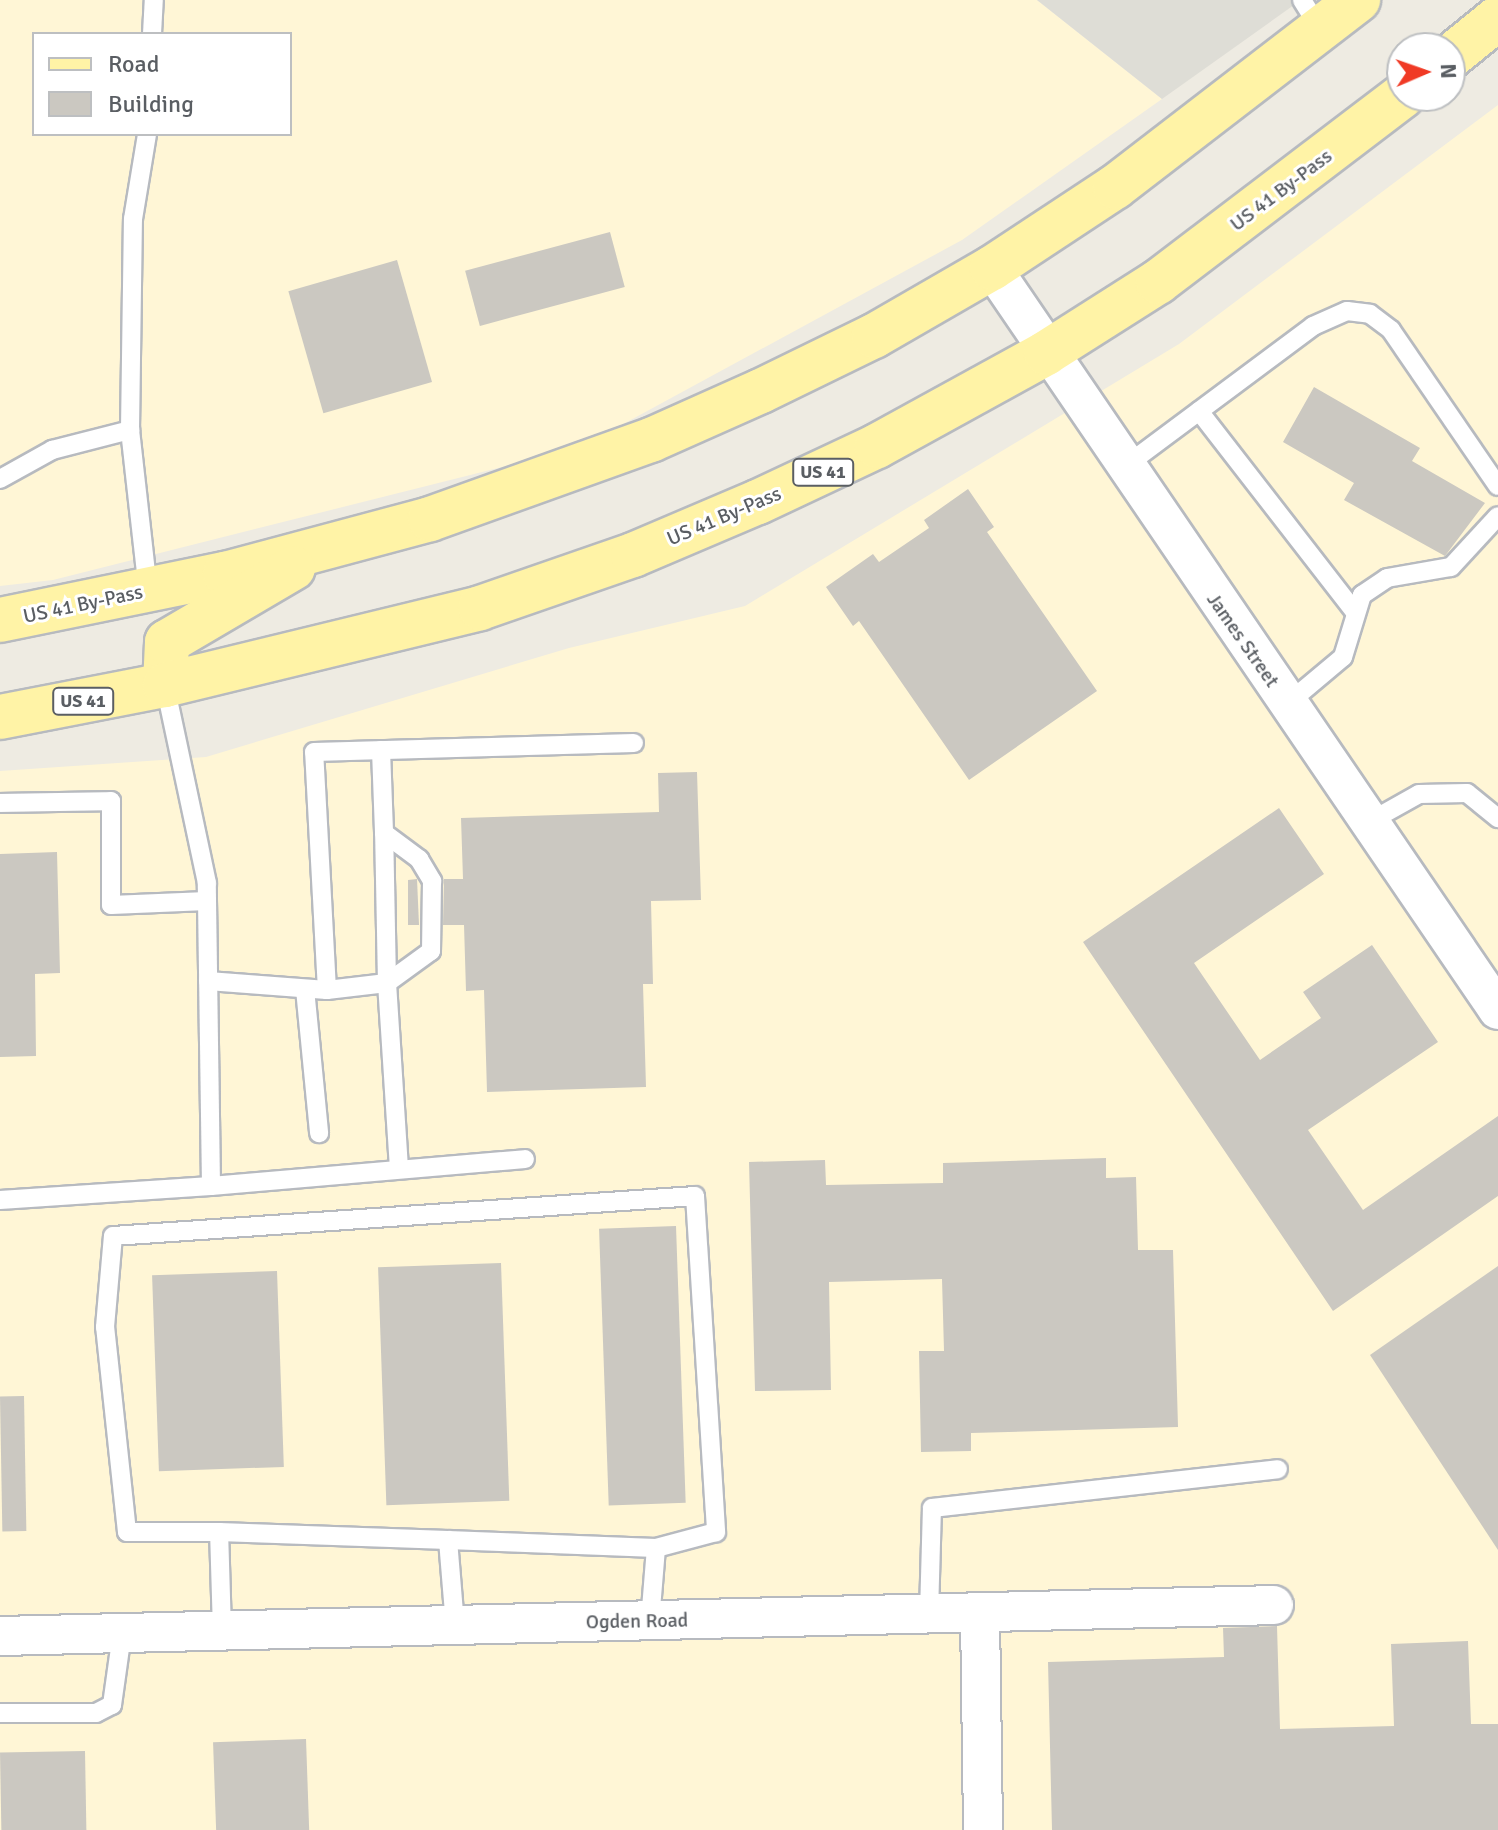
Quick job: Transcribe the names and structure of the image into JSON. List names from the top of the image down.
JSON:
{
  "streets": {
    "main road": ["US 41 By-Pass", "US 41"],
    "street": ["James Street", "Ogden Road"]
  },
  "crossings": [
    ["US 41 By-Pass", "James Street"]
  ],
  "legend": ["Road", "Building"],
  "north": "right"
}
